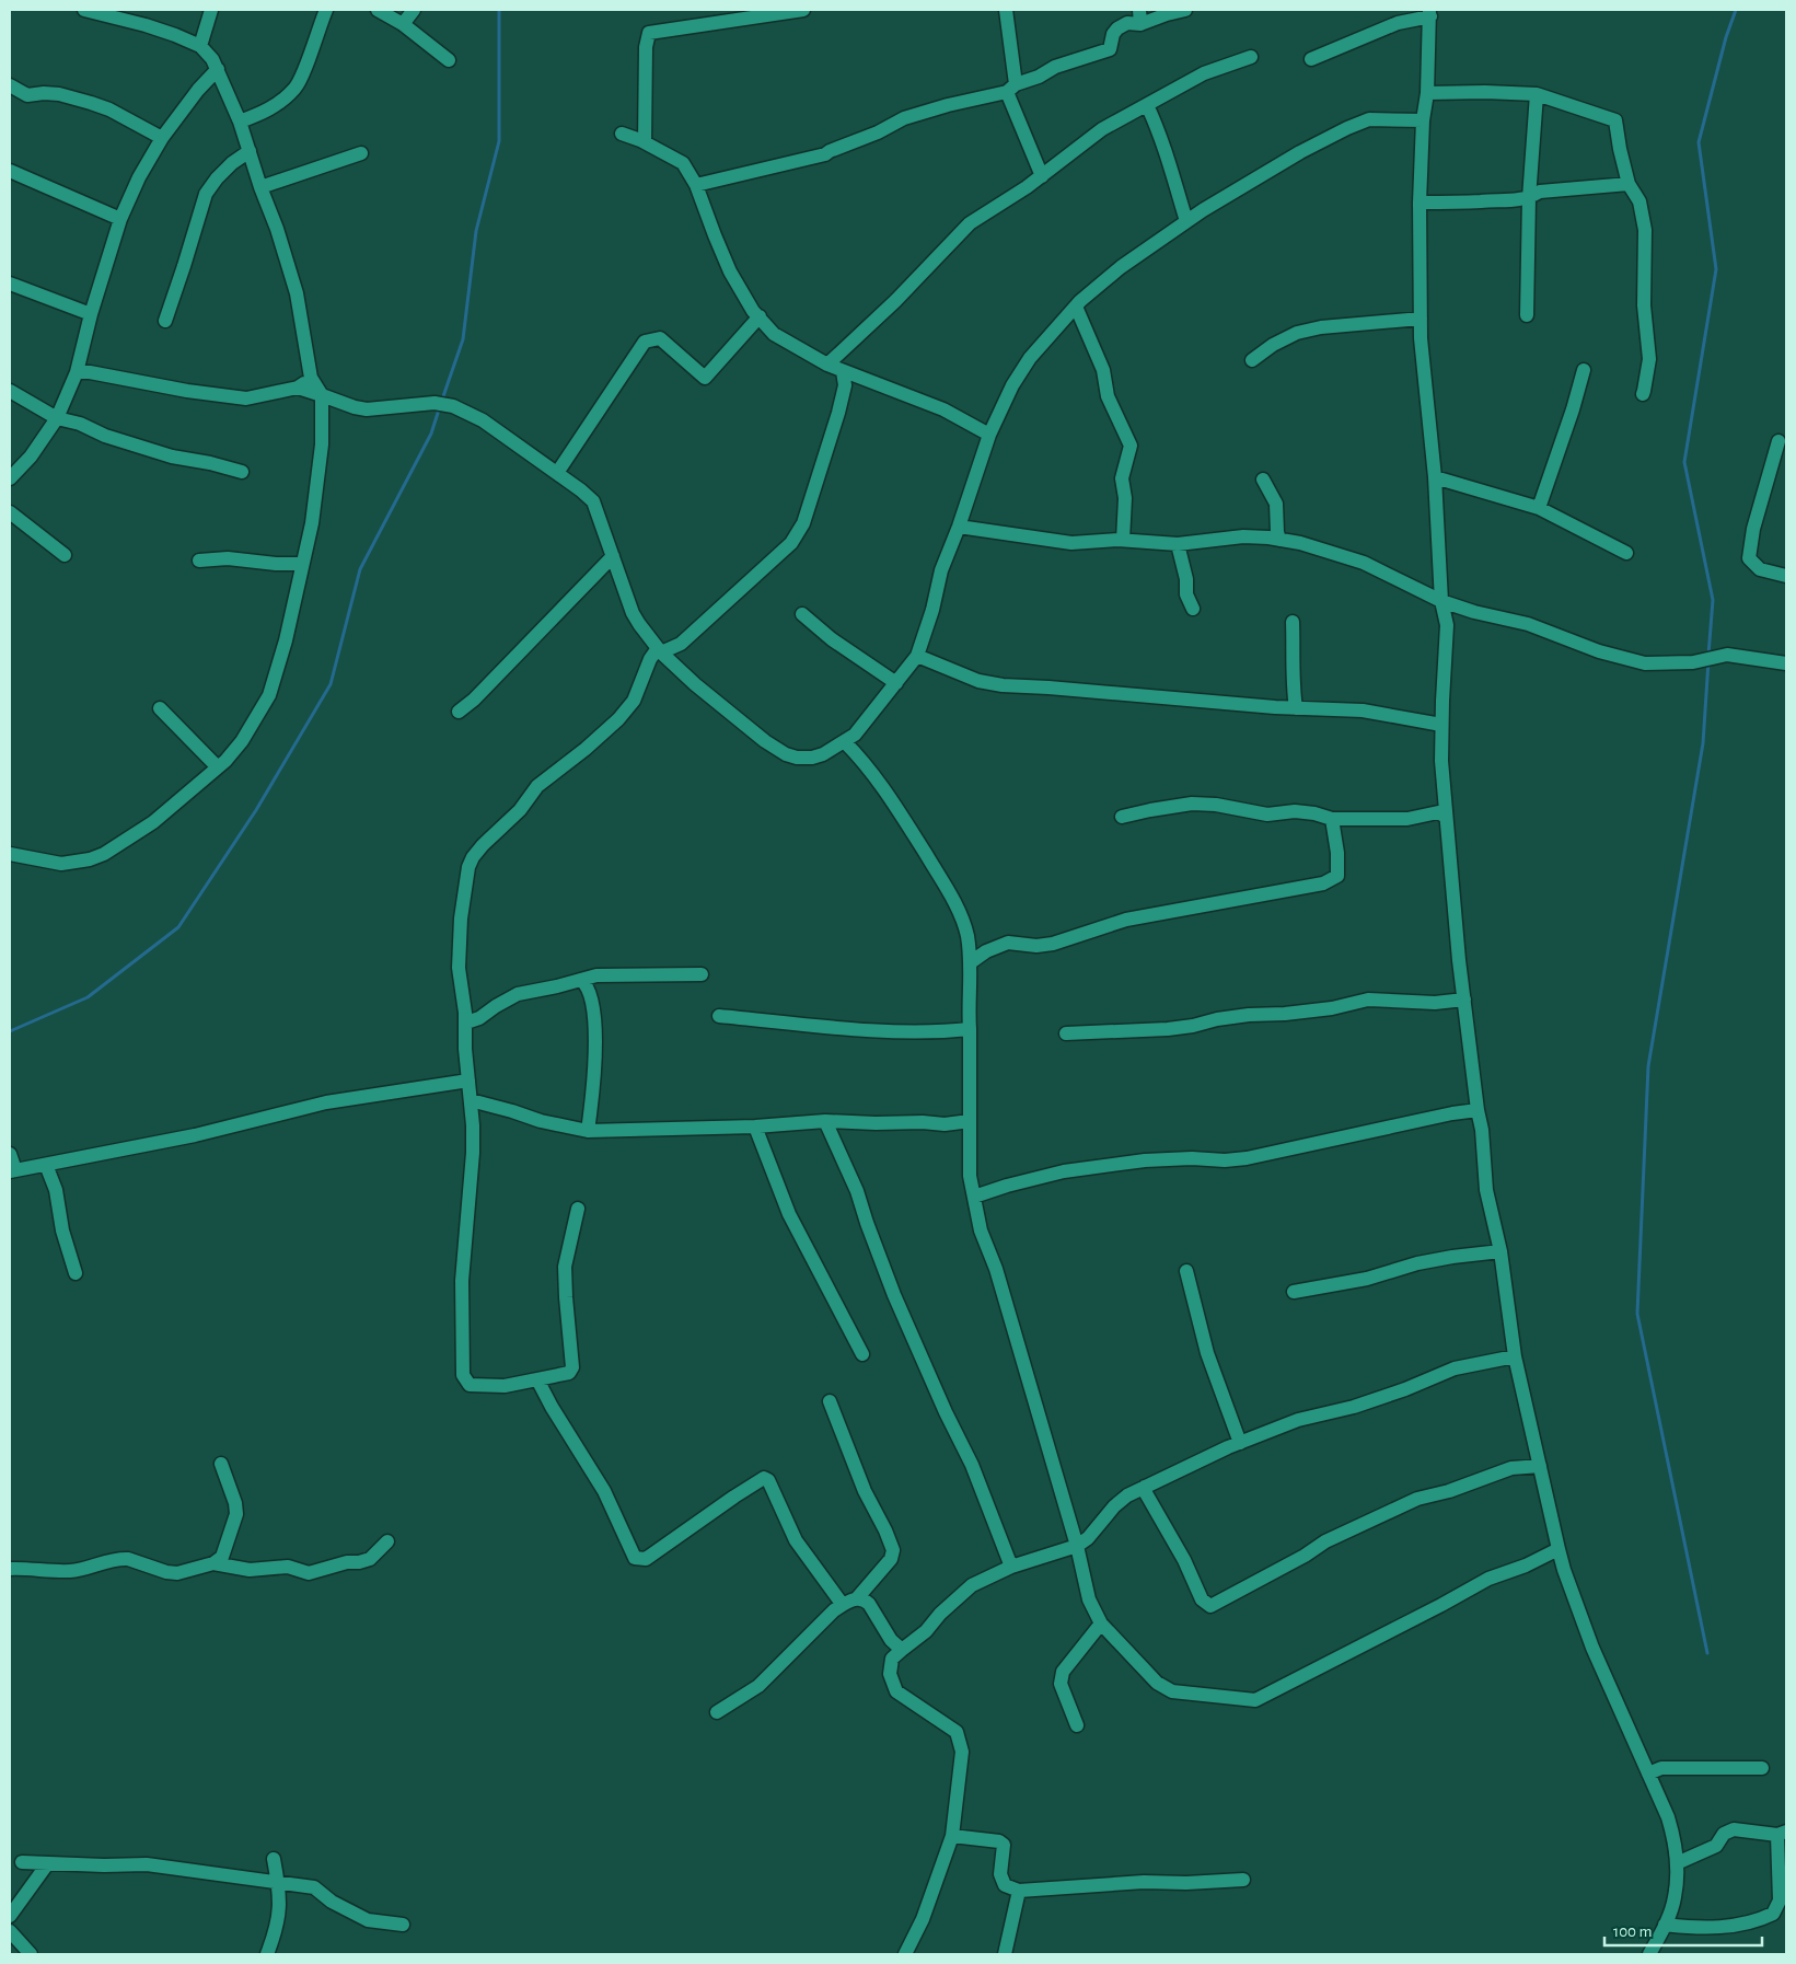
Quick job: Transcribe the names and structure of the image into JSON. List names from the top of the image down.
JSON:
{
  "scale_bar": "100 m"
}
